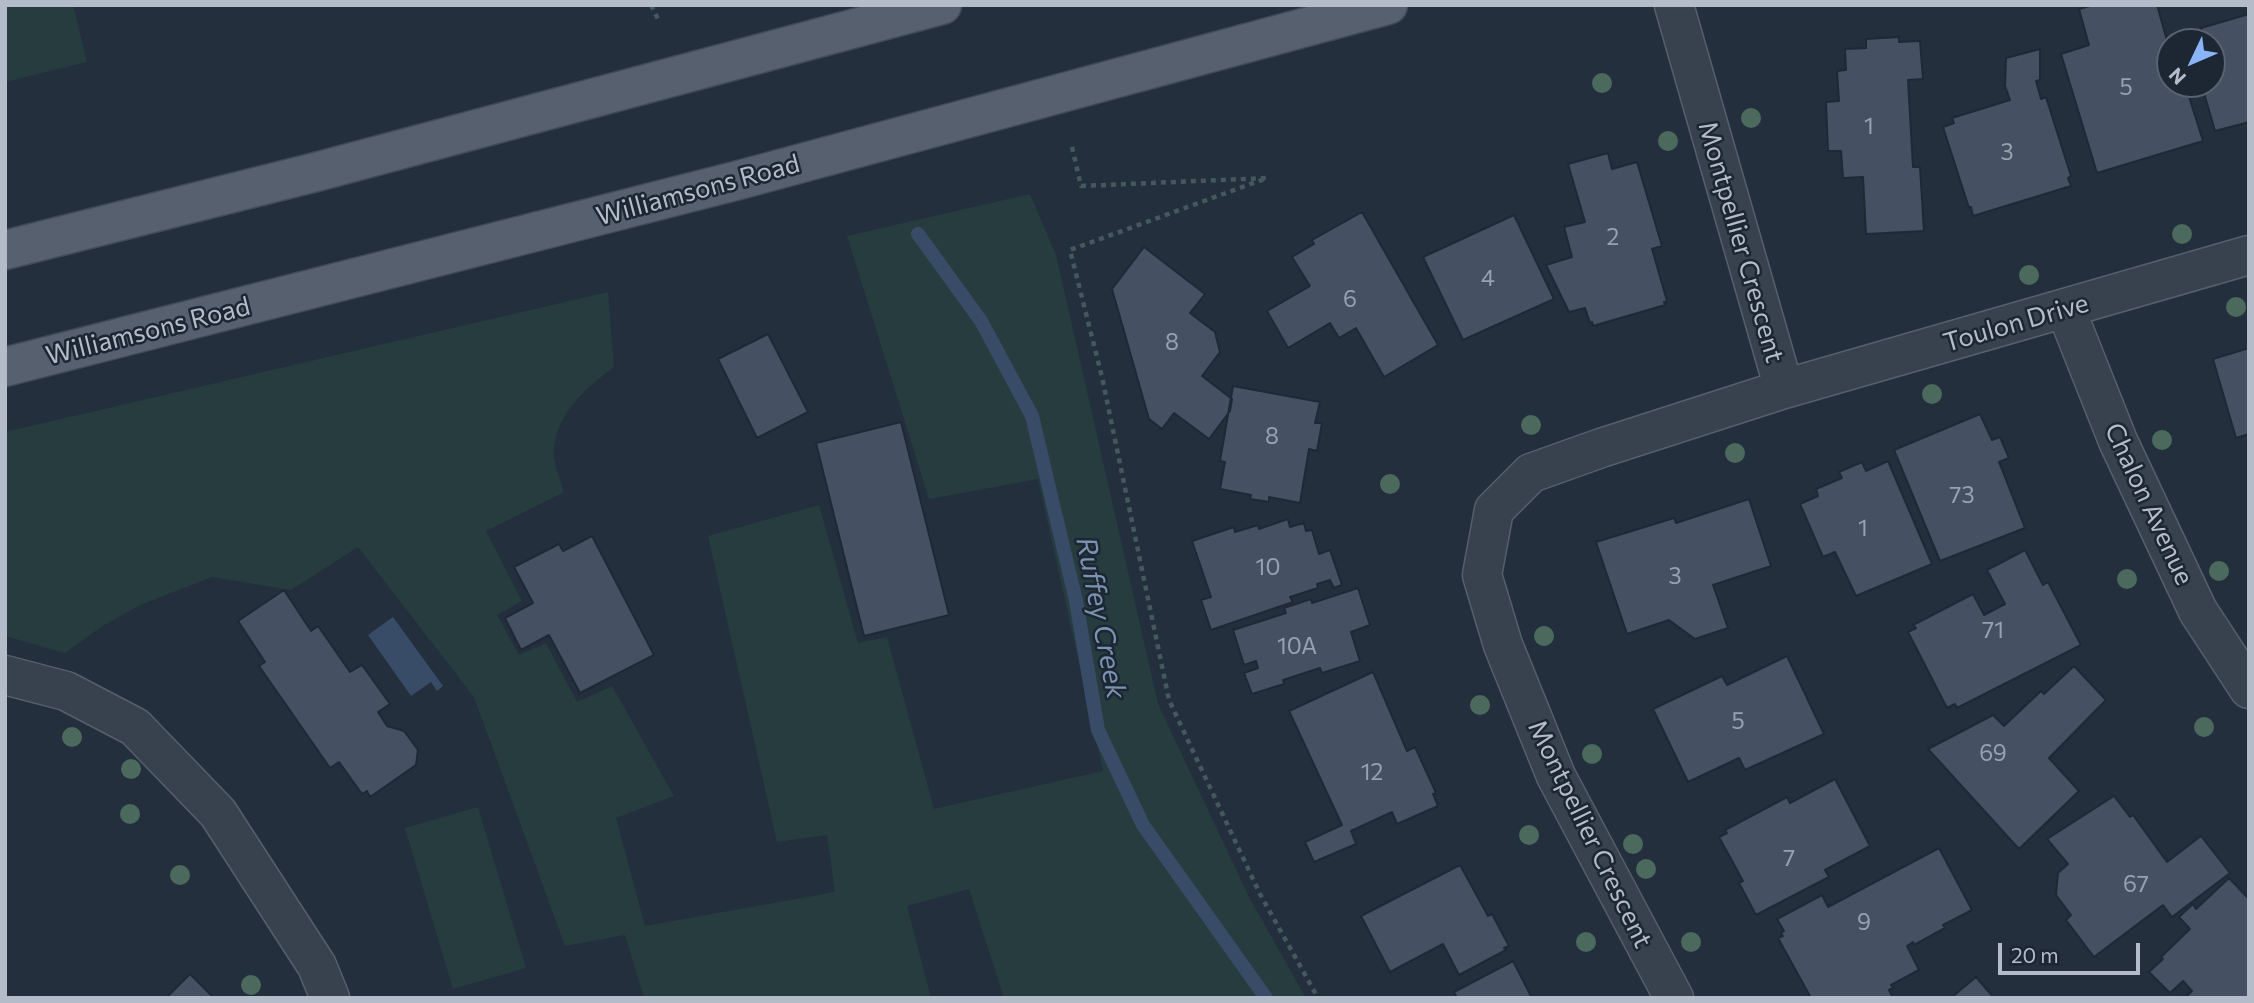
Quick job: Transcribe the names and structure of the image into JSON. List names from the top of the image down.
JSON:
{
  "streets": {
    "main road": ["Williamsons Road"],
    "street": ["Montpellier Crescent", "Toulon Drive", "Chalon Avenue"]
  },
  "crossings": [
    ["Montpellier Crescent", "Toulon Drive"],
    ["Toulon Drive", "Chalon Avenue"]
  ],
  "water": ["Ruffey Creek"],
  "house_numbers": [
    "5",
    "1",
    "3",
    "2",
    "4",
    "6",
    "8",
    "8",
    "73",
    "1",
    "10",
    "3",
    "71",
    "10A",
    "5",
    "69",
    "12",
    "7",
    "67",
    "9"
  ],
  "scale_bar": "20 m",
  "north": "bottom left"
}
